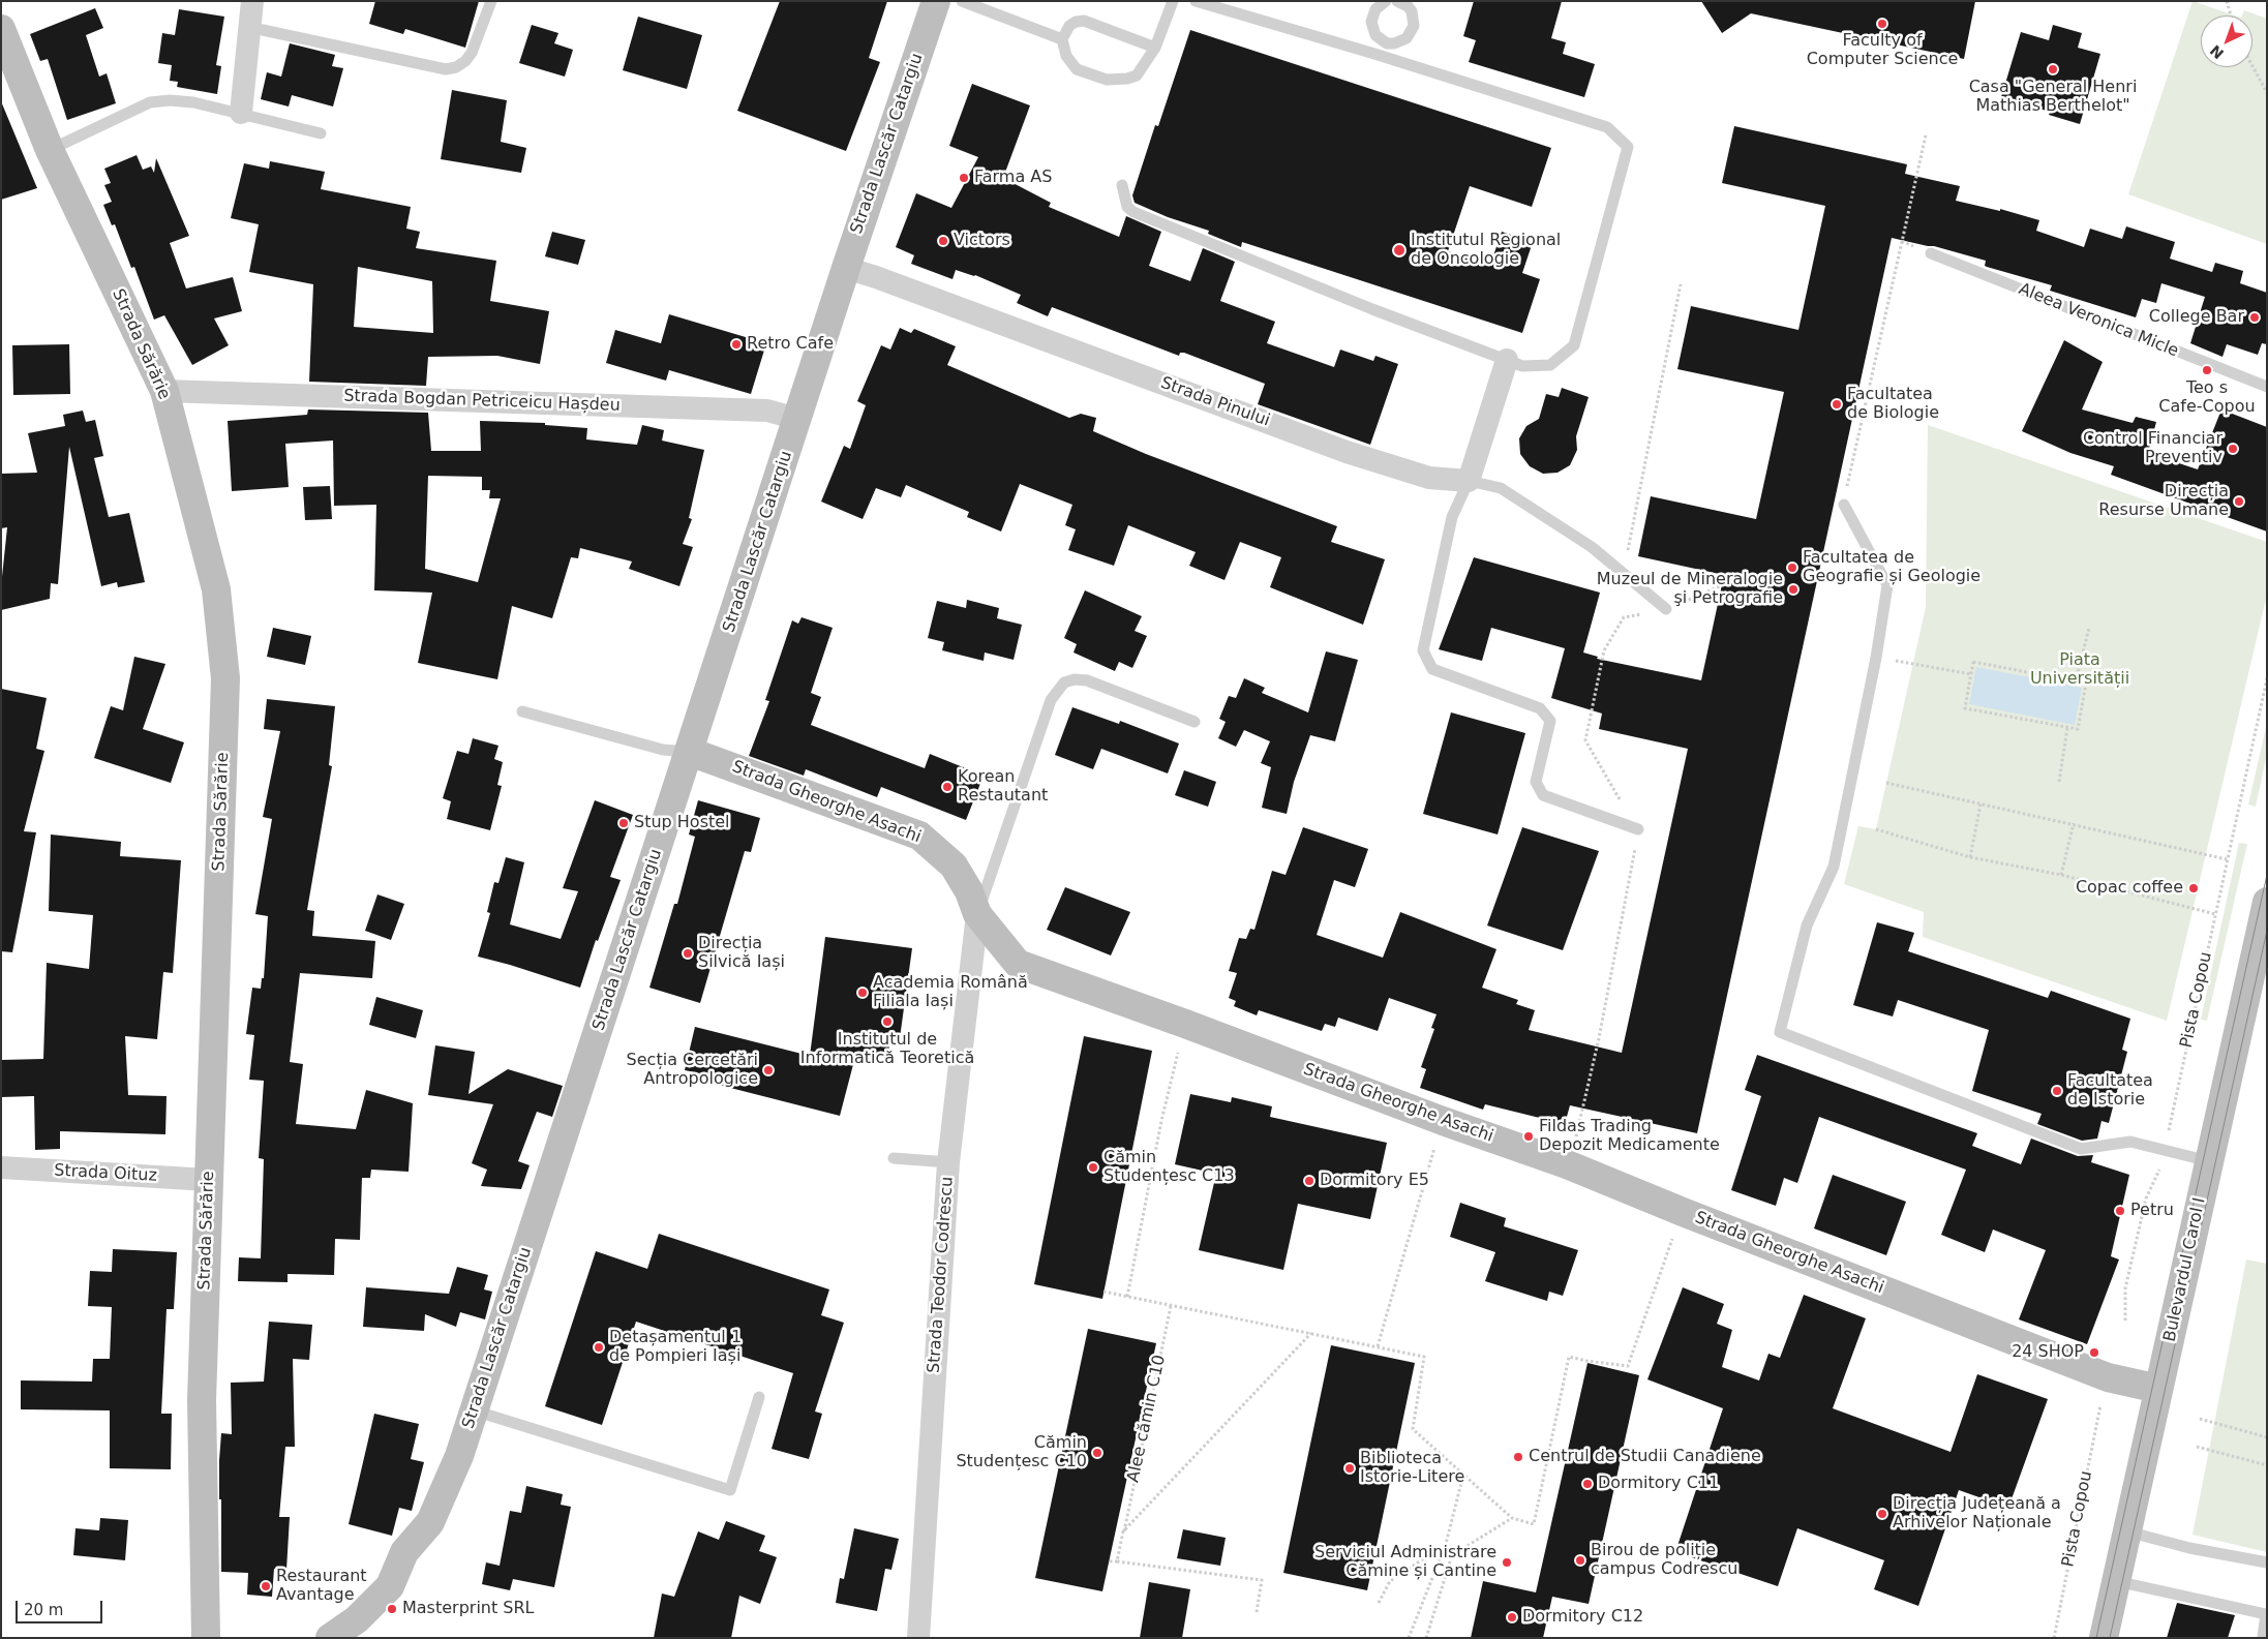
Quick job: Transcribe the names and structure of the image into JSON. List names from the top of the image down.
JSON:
{
  "streets": {
    "street": [
      "Strada Lascăr Catargiu",
      "Strada Sărărie",
      "Strada Bogdan Petriceicu Hașdeu",
      "Strada Pinului",
      "Strada Gheorghe Asachi",
      "Strada Oituz",
      "Bulevardul Carol I",
      "Strada Teodor Codrescu"
    ],
    "lane": ["Aleea Veronica Micle"],
    "path": ["Pista Copou", "Alee cămin C10"]
  },
  "crossings": [
    ["Strada Lascăr Catargiu", "Strada Bogdan Petriceicu Hașdeu"],
    ["Strada Lascăr Catargiu", "Strada Pinului"],
    ["Strada Lascăr Catargiu", "Strada Gheorghe Asachi"],
    ["Strada Sărărie", "Strada Bogdan Petriceicu Hașdeu"],
    ["Strada Sărărie", "Strada Oituz"],
    ["Strada Gheorghe Asachi", "Bulevardul Carol I"],
    ["Strada Gheorghe Asachi", "Strada Teodor Codrescu"]
  ],
  "parks": ["Piata Universității"],
  "places": [
    "Faculty of Computer Science",
    "Casa \"General Henri Mathias Berthelot\"",
    "Farma AS",
    "Victors",
    "Institutul Regional de Oncologie",
    "College Bar",
    "Retro Cafe",
    "Teo s Cafe-Copou",
    "Facultatea de Biologie",
    "Control Financiar Preventiv",
    "Direcția Resurse Umane",
    "Facultatea de Geografie și Geologie",
    "Muzeul de Mineralogie şi Petrografie",
    "Korean Restautant",
    "Stup Hostel",
    "Copac coffee",
    "Direcția Silvică Iași",
    "Academia Română Filiala Iași",
    "Institutul de Informatică Teoretică",
    "Secția Cercetări Antropologice",
    "Facultatea de Istorie",
    "Fildas Trading Depozit Medicamente",
    "Cămin Studențesc C13",
    "Dormitory E5",
    "Petru",
    "Detașamentul 1 de Pompieri Iași",
    "24 SHOP",
    "Cămin Studențesc C10",
    "Centrul de Studii Canadiene",
    "Biblioteca Istorie-Litere",
    "Dormitory C11",
    "Direcția Județeană a Arhivelor Naționale",
    "Birou de poliție campus Codrescu",
    "Serviciul Administrare Cămine și Cantine",
    "Restaurant Avantage",
    "Masterprint SRL",
    "Dormitory C12"
  ],
  "scale_bar": "20 m",
  "north": "bottom left"
}
